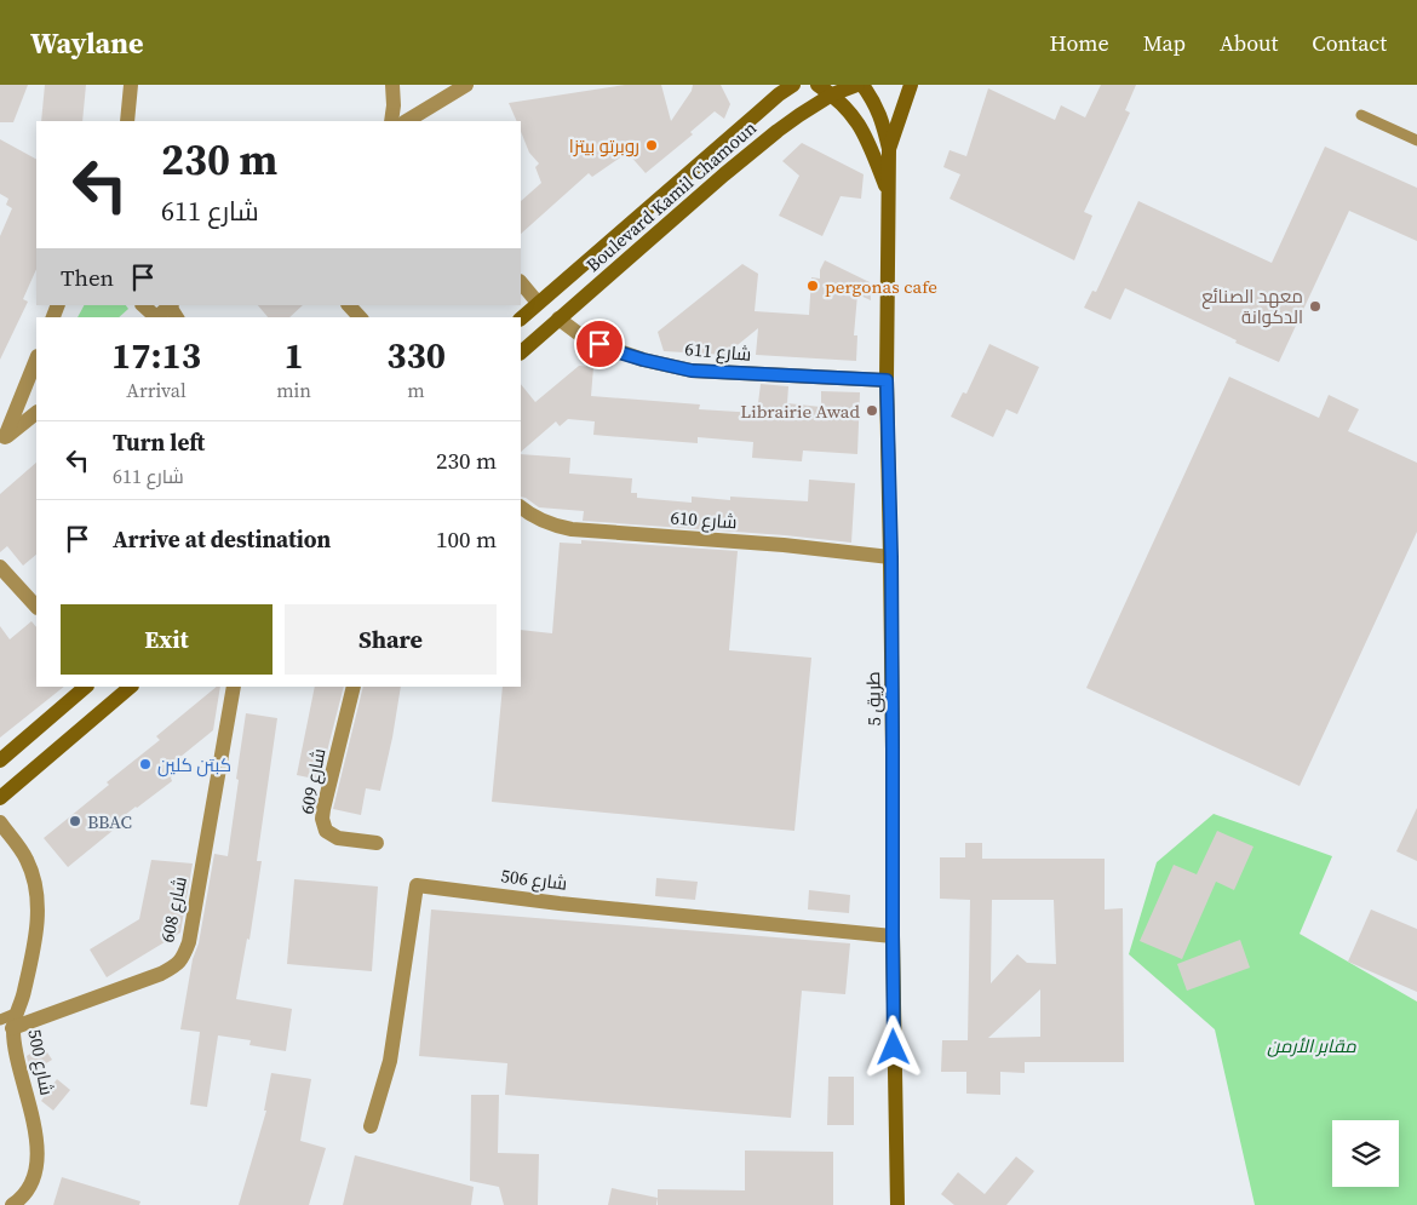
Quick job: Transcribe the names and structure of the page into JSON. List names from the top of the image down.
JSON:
{
  "streets": {
    "main road": ["Boulevard Kamil Chamoun", "طريق 5"],
    "street": [
      "شارع 611",
      "شارع 610",
      "شارع 609",
      "شارع 506",
      "شارع 608",
      "شارع 500"
    ]
  },
  "crossings": [
    ["Boulevard Kamil Chamoun", "شارع 611"],
    ["شارع 611", "طريق 5"],
    ["شارع 610", "طريق 5"],
    ["طريق 5", "شارع 506"],
    ["شارع 608", "شارع 500"]
  ],
  "parks": ["مقابر الأرمن"],
  "places": [
    "روبرتو بيتزا",
    "pergonas cafe",
    "معهد الصنائع الدكوانة",
    "Librairie Awad",
    "كبتن كلين",
    "BBAC"
  ],
  "page": {
    "header": "Waylane",
    "nav": [
      "Home",
      "Map",
      "About",
      "Contact"
    ],
    "turn": ["230 m", "شارع 611"],
    "then": "Then",
    "eta": [
      "17:13",
      "Arrival",
      "1",
      "min",
      "330",
      "m"
    ],
    "list": [
      {
        "name": "Turn left",
        "note": "شارع 611",
        "value": "230 m"
      },
      {
        "name": "Arrive at destination",
        "value": "100 m"
      }
    ],
    "buttons": ["Exit", "Share"]
  }
}
